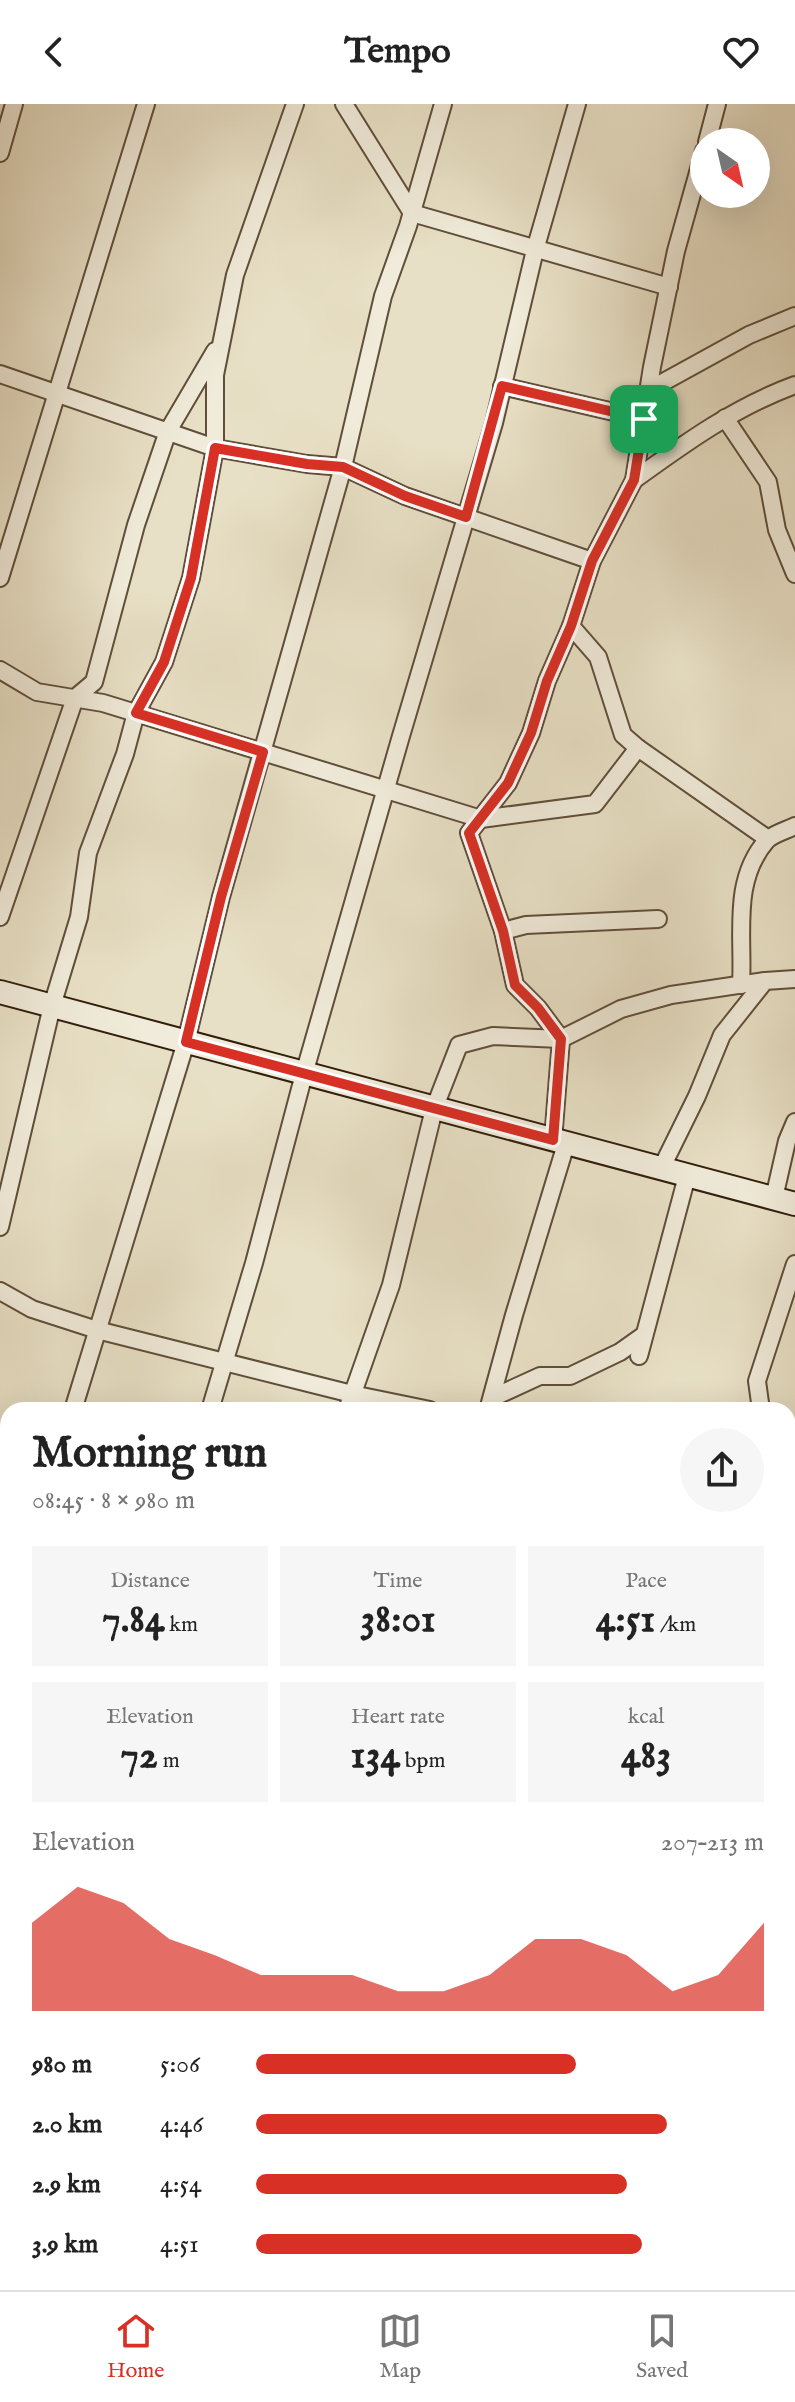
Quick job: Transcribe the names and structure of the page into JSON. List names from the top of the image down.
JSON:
{
  "north": "bottom right",
  "page": {
    "header": "Tempo",
    "heading": ["Morning run", "08:45 · 8 × 980 m"],
    "stats": [
      ["Distance", "7.84 km"],
      ["Time", "38:01"],
      ["Pace", "4:51 /km"],
      ["Elevation", "72 m"],
      ["Heart rate", "134 bpm"],
      ["kcal", "483"]
    ],
    "chart": ["Elevation", "207–213 m"],
    "list": [
      {
        "name": "980 m",
        "note": "5:06"
      },
      {
        "name": "2.0 km",
        "note": "4:46"
      },
      {
        "name": "2.9 km",
        "note": "4:54"
      },
      {
        "name": "3.9 km",
        "note": "4:51"
      }
    ],
    "tabs": ["Home", "Map", "Saved"]
  }
}
